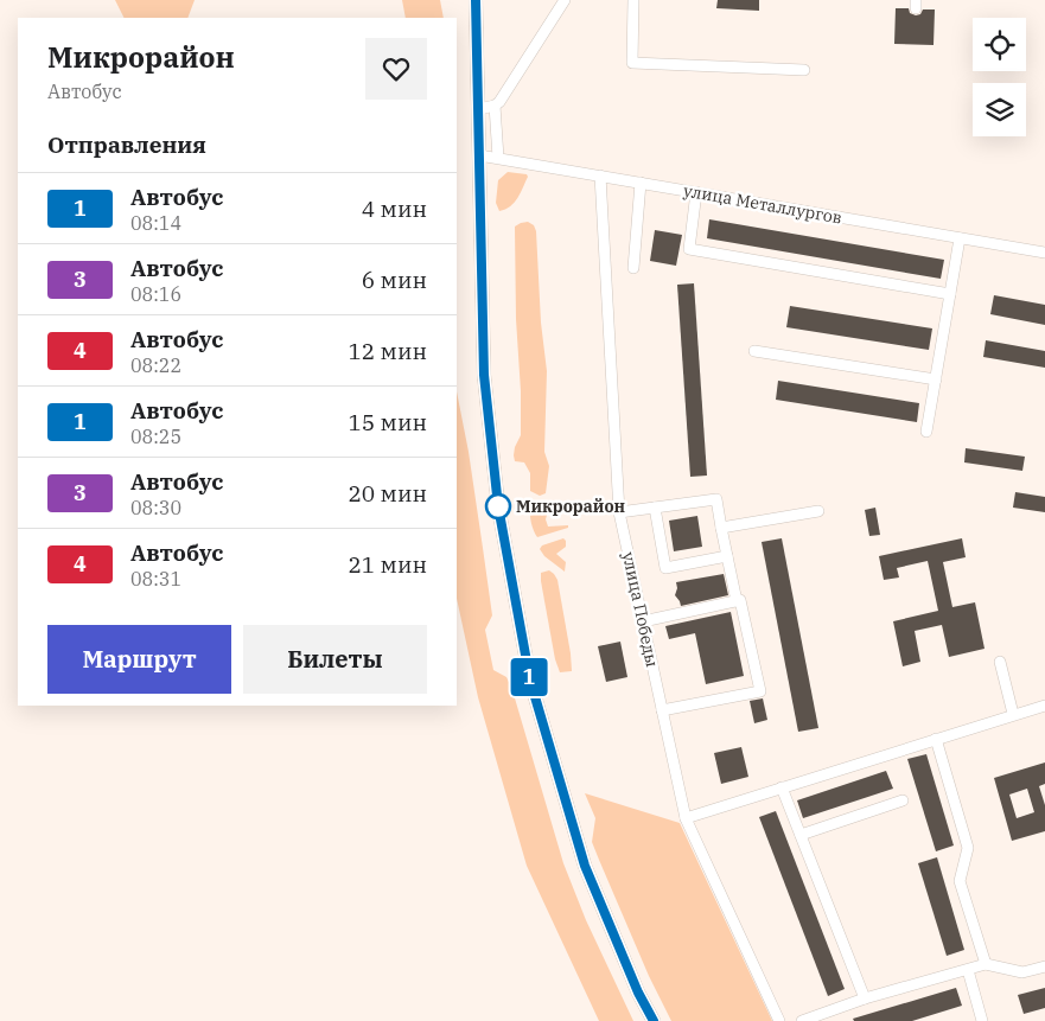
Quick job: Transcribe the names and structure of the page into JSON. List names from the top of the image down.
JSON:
{
  "streets": {
    "street": ["улица Металлургов", "улица Победы"]
  },
  "crossings": [
    ["улица Металлургов", "улица Победы"]
  ],
  "places": ["Микрорайон"],
  "lines": ["bus line 1"],
  "page": {
    "on_map": "1",
    "heading": [
      ["Микрорайон", "Автобус"],
      "Отправления"
    ],
    "list": [
      {
        "mark": "1",
        "name": "Автобус",
        "note": "08:14",
        "value": "4 мин"
      },
      {
        "mark": "3",
        "name": "Автобус",
        "note": "08:16",
        "value": "6 мин"
      },
      {
        "mark": "4",
        "name": "Автобус",
        "note": "08:22",
        "value": "12 мин"
      },
      {
        "mark": "1",
        "name": "Автобус",
        "note": "08:25",
        "value": "15 мин"
      },
      {
        "mark": "3",
        "name": "Автобус",
        "note": "08:30",
        "value": "20 мин"
      },
      {
        "mark": "4",
        "name": "Автобус",
        "note": "08:31",
        "value": "21 мин"
      }
    ],
    "buttons": ["Маршрут", "Билеты"]
  }
}
